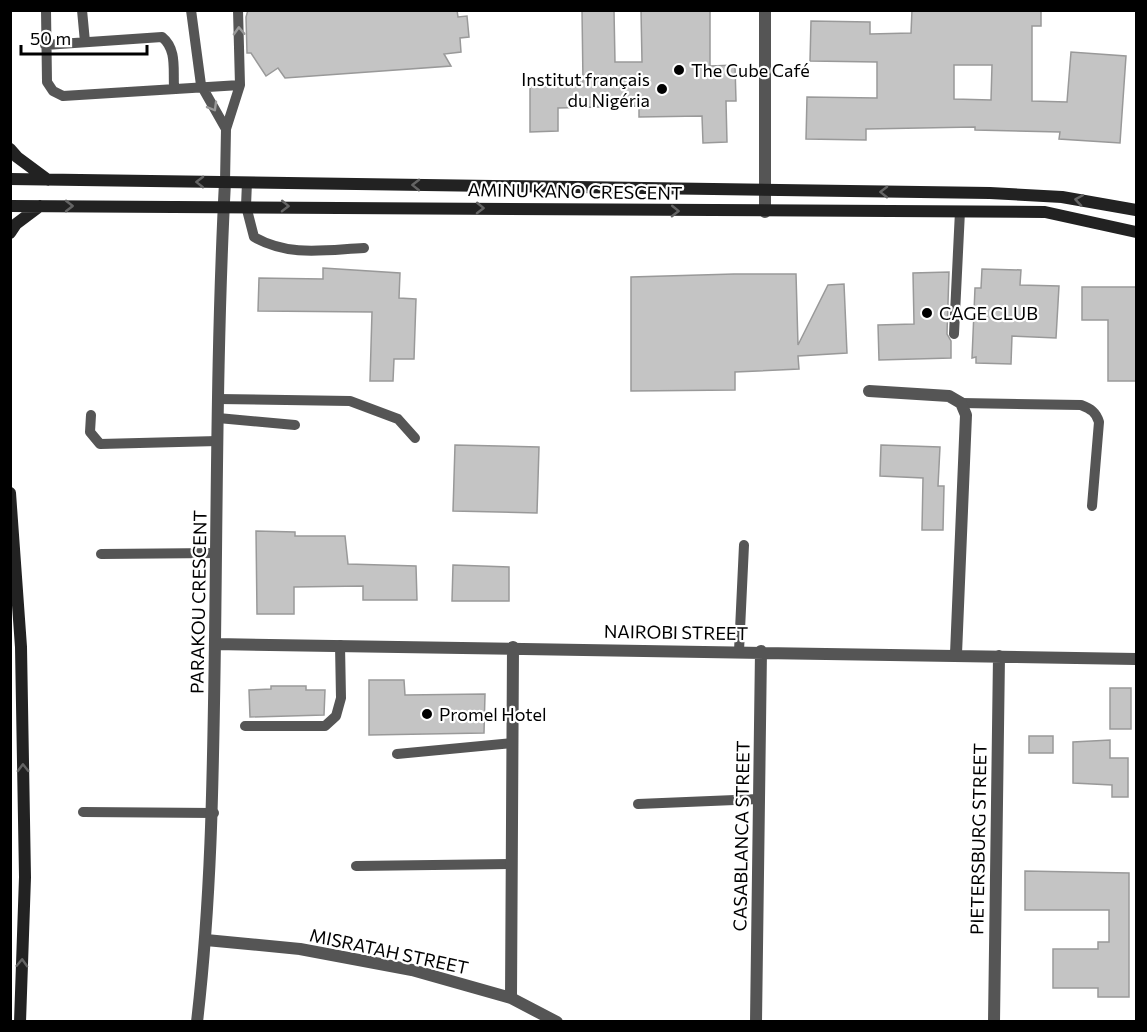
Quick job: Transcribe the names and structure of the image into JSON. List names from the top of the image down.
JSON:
{
  "streets": {
    "street": [
      "AMINU KANO CRESCENT",
      "PARAKOU CRESCENT",
      "NAIROBI STREET",
      "CASABLANCA STREET",
      "PIETERSBURG STREET",
      "MISRATAH STREET"
    ]
  },
  "crossings": [
    ["AMINU KANO CRESCENT", "PARAKOU CRESCENT"],
    ["PARAKOU CRESCENT", "NAIROBI STREET"],
    ["PARAKOU CRESCENT", "MISRATAH STREET"],
    ["NAIROBI STREET", "CASABLANCA STREET"],
    ["NAIROBI STREET", "PIETERSBURG STREET"]
  ],
  "places": [
    "The Cube Café",
    "Institut français du Nigéria",
    "CAGE CLUB",
    "Promel Hotel"
  ],
  "scale_bar": "50 m"
}
